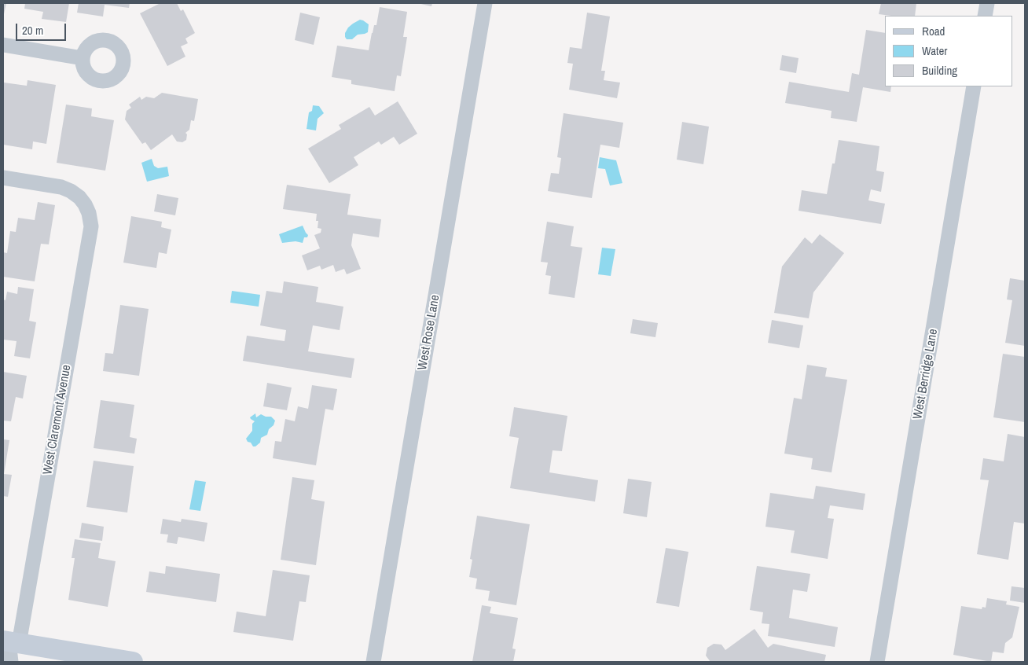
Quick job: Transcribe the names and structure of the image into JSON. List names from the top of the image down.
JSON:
{
  "streets": {
    "street": ["West Rose Lane", "West Berridge Lane", "West Claremont Avenue"]
  },
  "legend": ["Road", "Water", "Building"],
  "scale_bar": "20 m"
}
